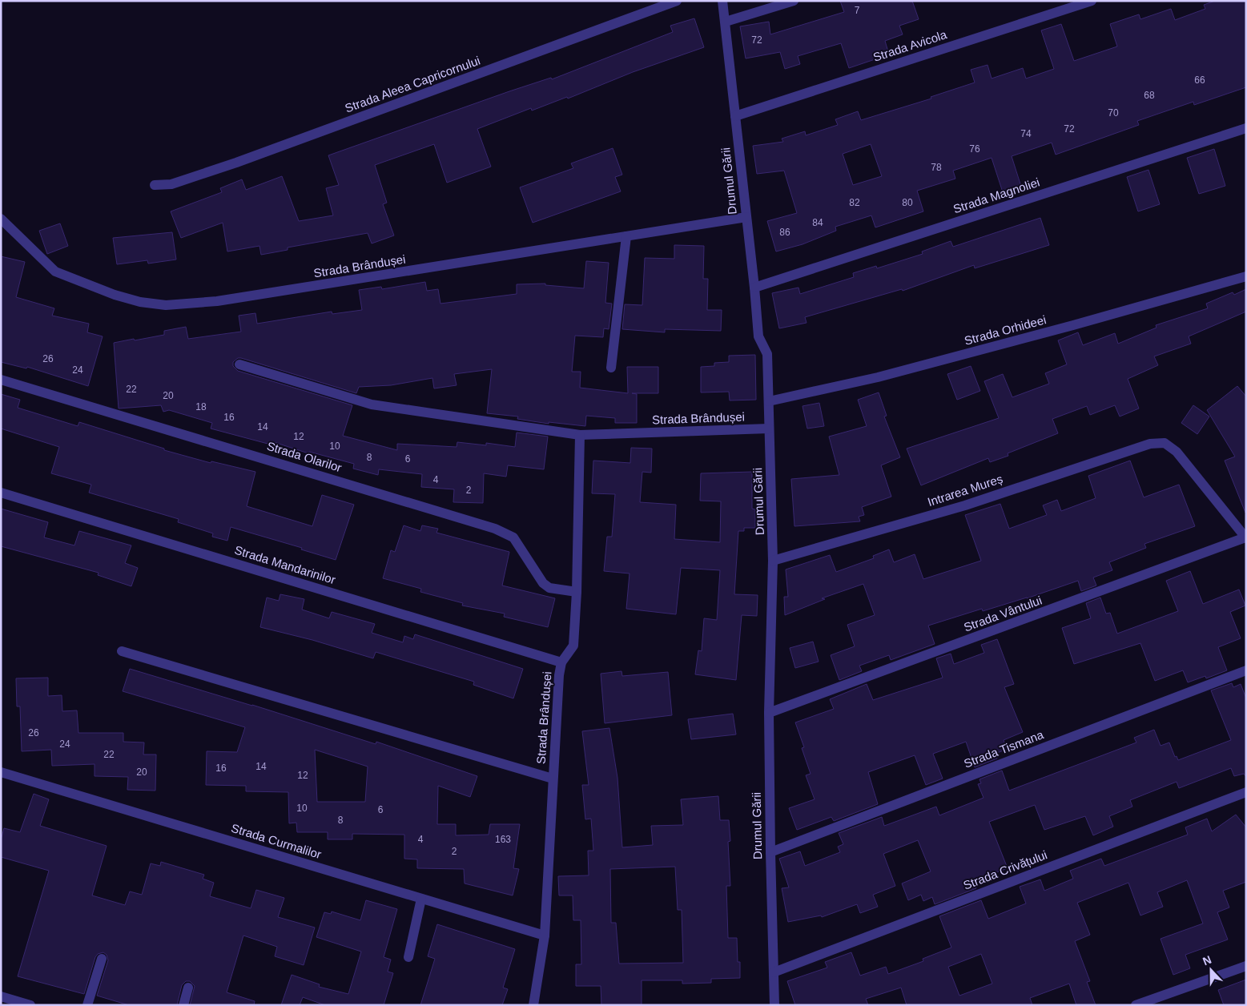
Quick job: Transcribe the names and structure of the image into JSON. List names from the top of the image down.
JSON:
{
  "streets": {
    "street": [
      "Strada Avicola",
      "Strada Aleea Capricornului",
      "Drumul Gării",
      "Strada Magnoliei",
      "Strada Brândușei",
      "Strada Orhideei",
      "Strada Olarilor",
      "Intrarea Mureș",
      "Strada Mandarinilor",
      "Strada Vântului",
      "Strada Tismana",
      "Strada Curmalilor",
      "Strada Crivățului"
    ]
  },
  "crossings": [
    ["Strada Avicola", "Drumul Gării"],
    ["Drumul Gării", "Strada Magnoliei"],
    ["Drumul Gării", "Strada Brândușei"],
    ["Drumul Gării", "Strada Orhideei"],
    ["Drumul Gării", "Intrarea Mureș"],
    ["Drumul Gării", "Strada Vântului"],
    ["Drumul Gării", "Strada Tismana"],
    ["Drumul Gării", "Strada Crivățului"],
    ["Strada Brândușei", "Strada Olarilor"],
    ["Strada Brândușei", "Strada Mandarinilor"],
    ["Strada Brândușei", "Strada Curmalilor"],
    ["Intrarea Mureș", "Strada Vântului"]
  ],
  "house_numbers": [
    "7",
    "72",
    "66",
    "68",
    "70",
    "72",
    "74",
    "76",
    "78",
    "82",
    "80",
    "84",
    "86",
    "26",
    "24",
    "22",
    "20",
    "18",
    "16",
    "14",
    "12",
    "10",
    "8",
    "6",
    "4",
    "2",
    "26",
    "24",
    "22",
    "14",
    "16",
    "20",
    "12",
    "10",
    "6",
    "8",
    "4",
    "163",
    "2"
  ],
  "north": "top"
}
